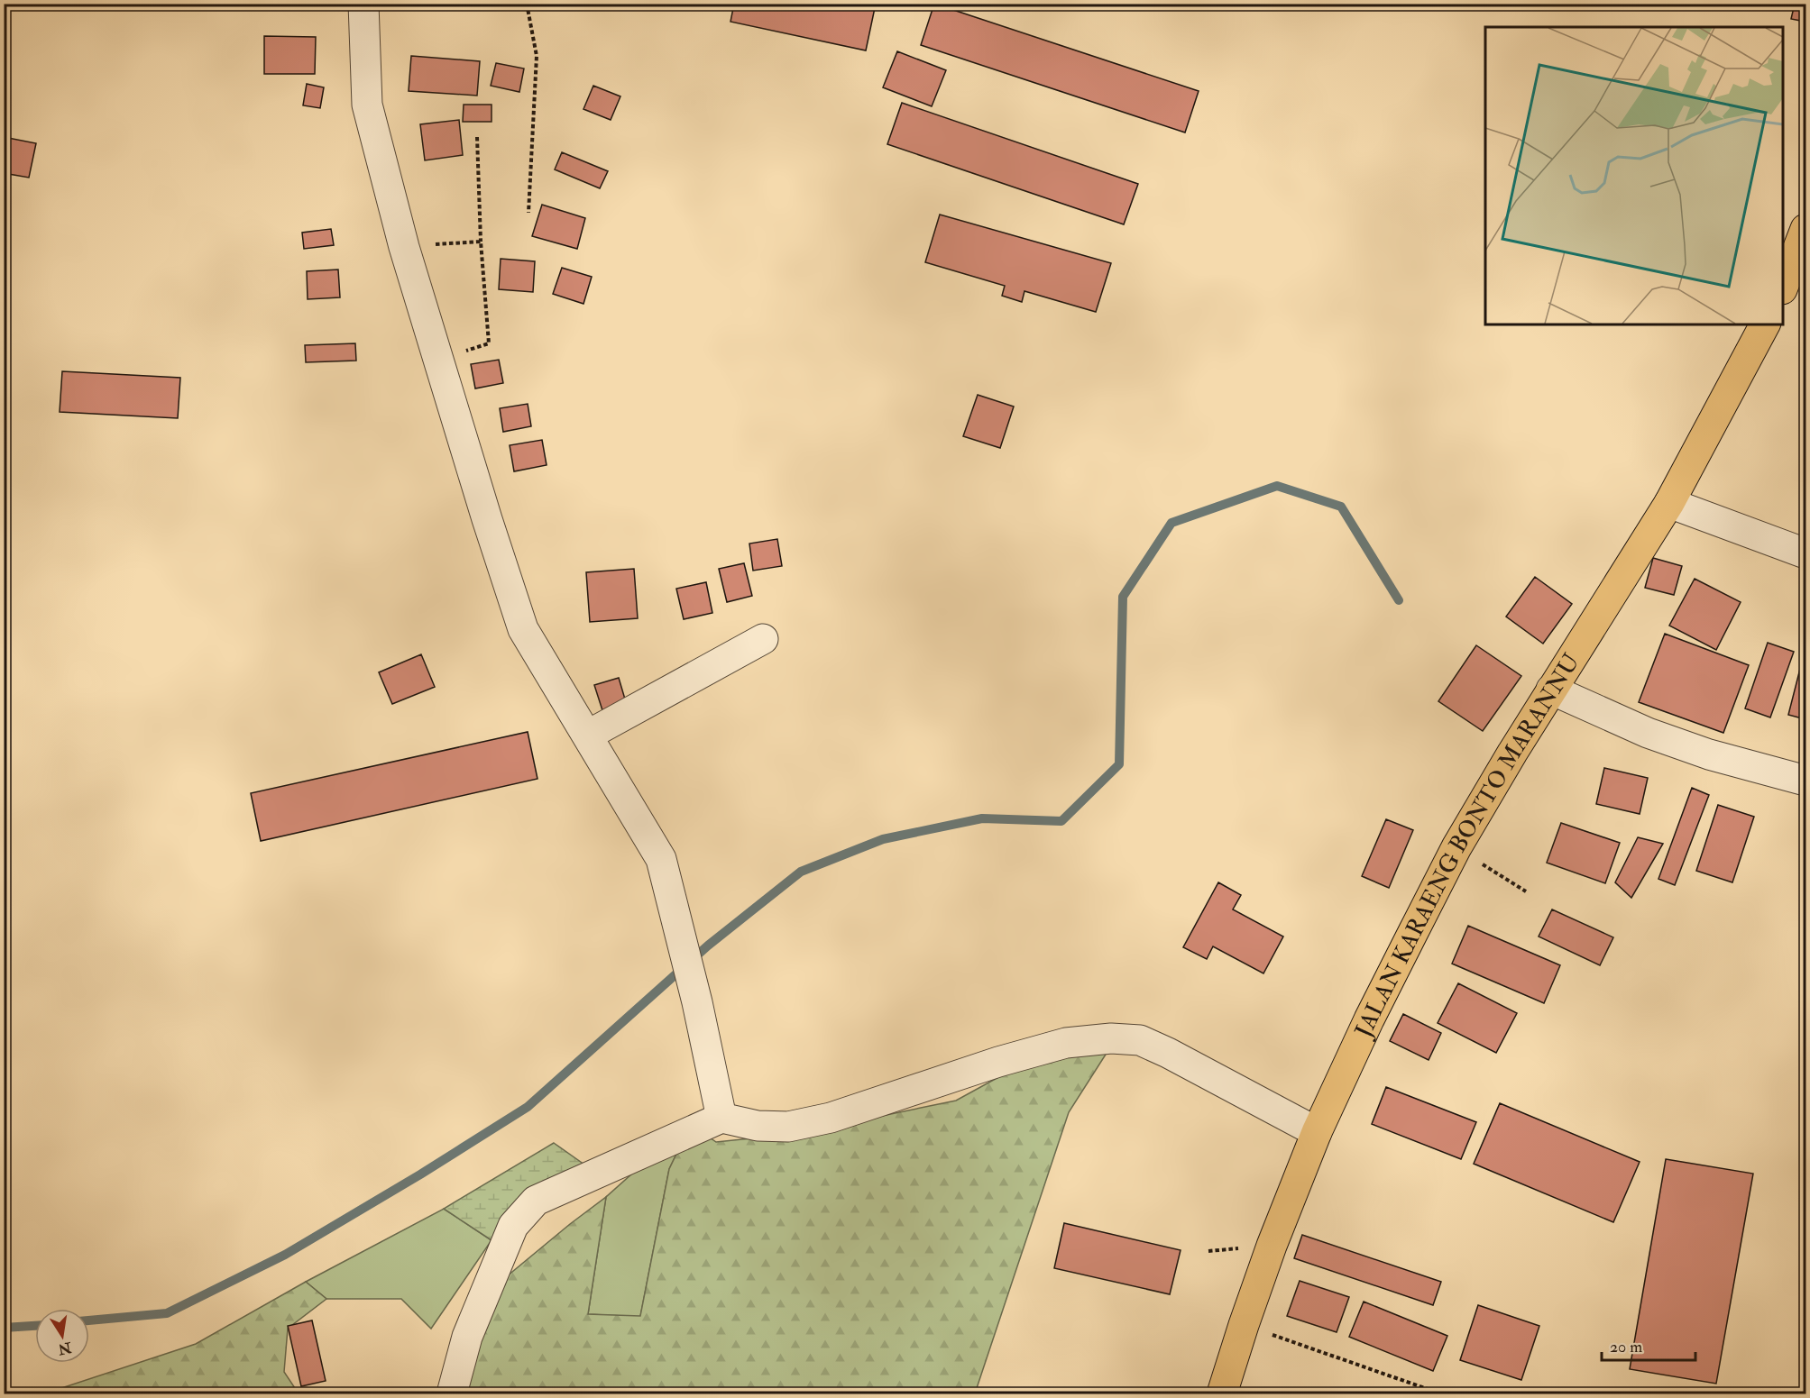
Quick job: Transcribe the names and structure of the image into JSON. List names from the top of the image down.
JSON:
{
  "streets": {
    "main road": ["JALAN KARAENG BONTO MARANNU"]
  },
  "scale_bar": "20 m",
  "north": "bottom"
}
